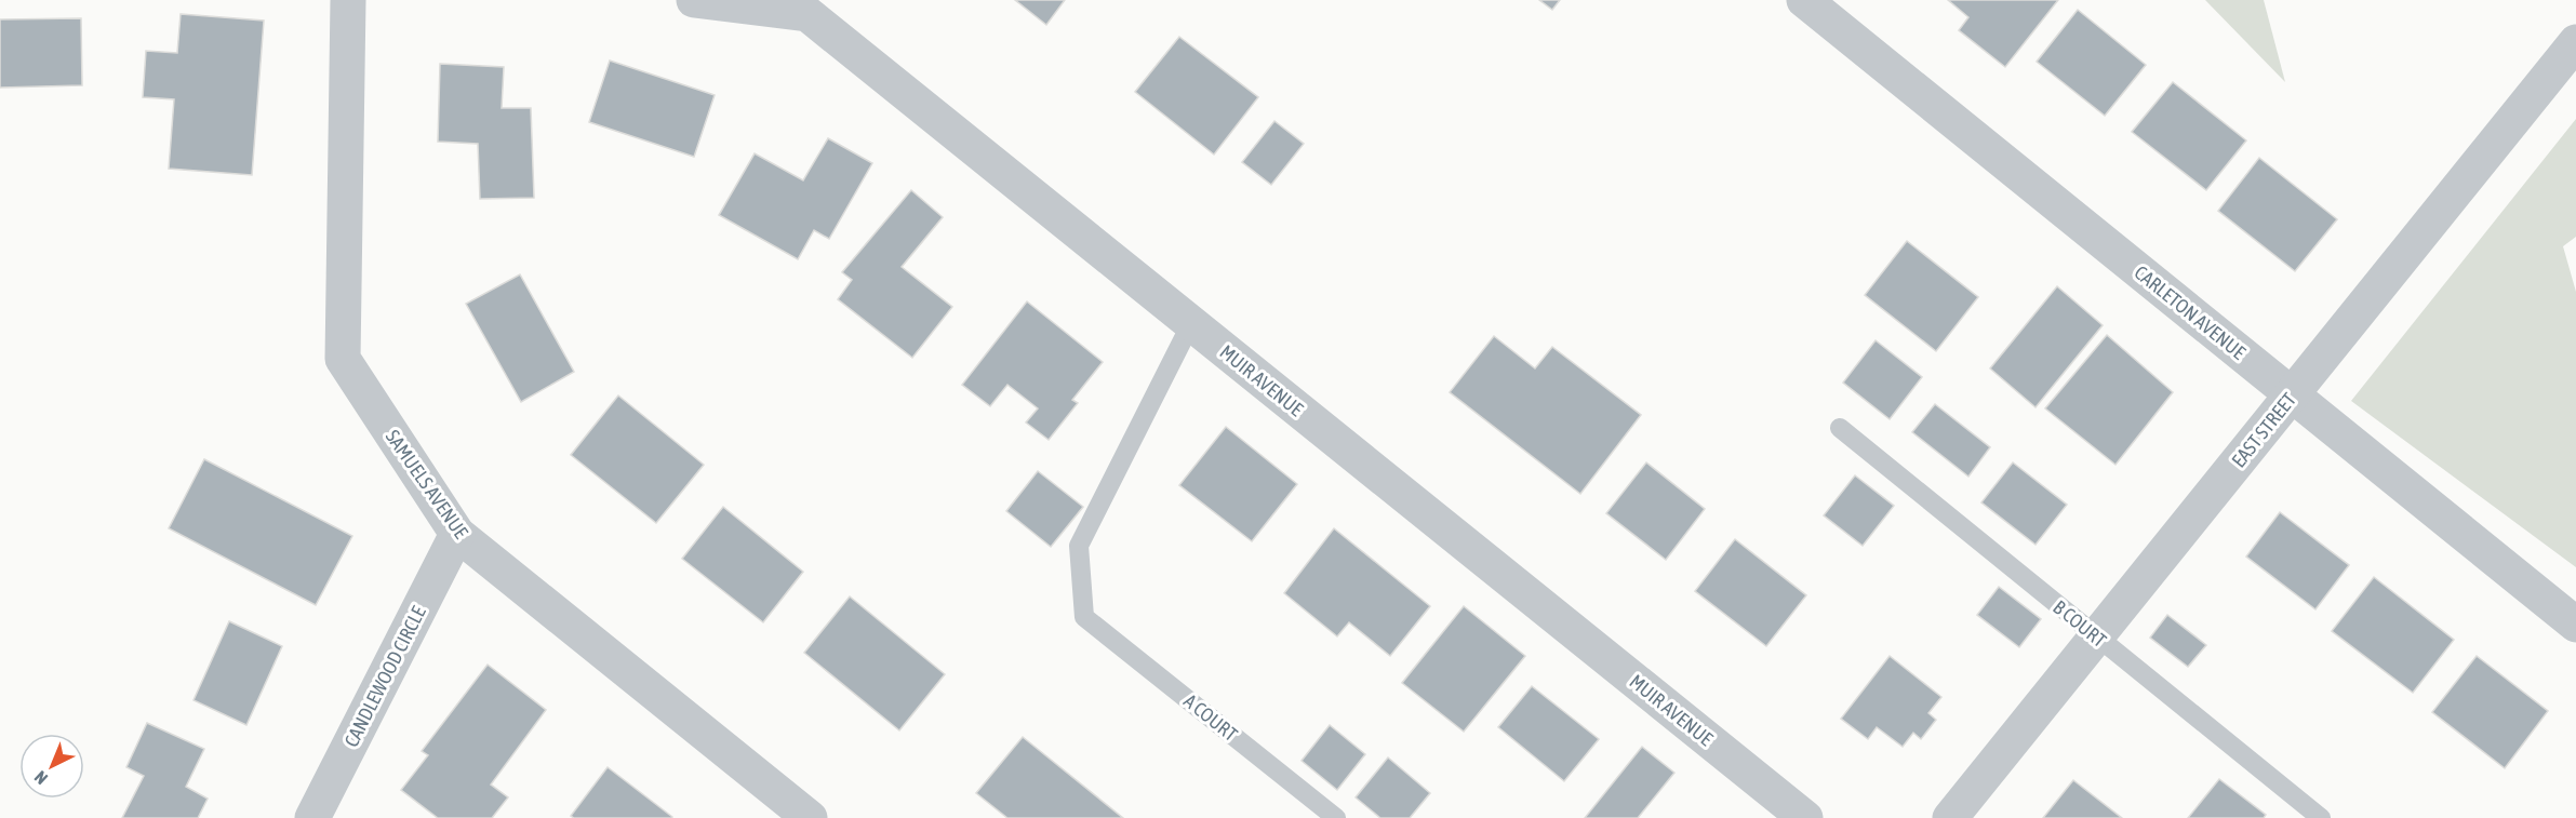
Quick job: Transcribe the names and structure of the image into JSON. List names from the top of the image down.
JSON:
{
  "streets": {
    "street": [
      "CARLETON AVENUE",
      "MUIR AVENUE",
      "EAST STREET",
      "SAMUELS AVENUE",
      "CANDLEWOOD CIRCLE"
    ],
    "lane": ["B COURT", "A COURT"]
  },
  "crossings": [
    ["CARLETON AVENUE", "EAST STREET"],
    ["MUIR AVENUE", "A COURT"],
    ["EAST STREET", "B COURT"],
    ["SAMUELS AVENUE", "CANDLEWOOD CIRCLE"]
  ],
  "north": "bottom left"
}
